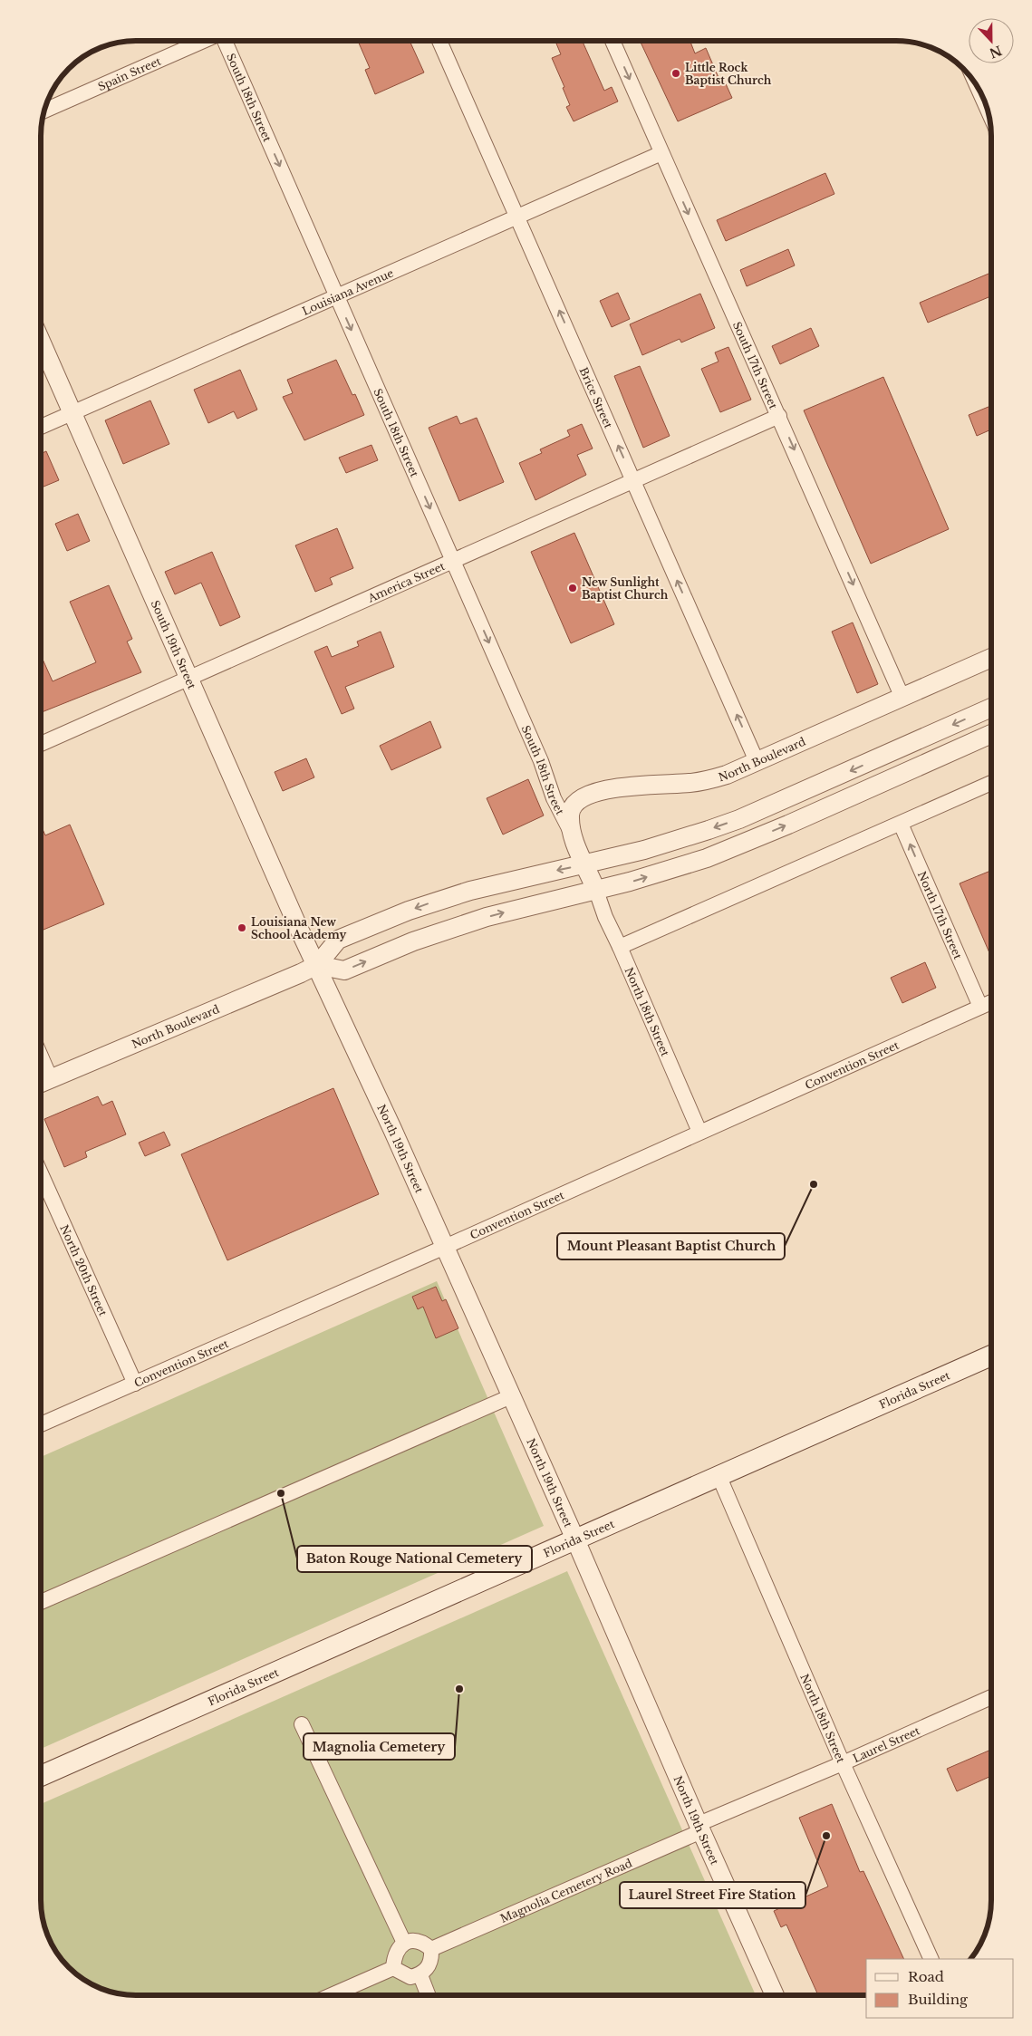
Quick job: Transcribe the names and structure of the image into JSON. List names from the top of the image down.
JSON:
{
  "streets": {
    "main road": ["Florida Street"],
    "street": [
      "Spain Street",
      "South 18th Street",
      "Louisiana Avenue",
      "South 17th Street",
      "Brice Street",
      "America Street",
      "South 19th Street",
      "North Boulevard",
      "North 17th Street",
      "North 18th Street",
      "Convention Street",
      "North 19th Street",
      "North 20th Street",
      "Laurel Street",
      "Magnolia Cemetery Road"
    ]
  },
  "crossings": [
    ["South 18th Street", "Louisiana Avenue"],
    ["South 18th Street", "America Street"],
    ["South 18th Street", "North Boulevard"],
    ["Louisiana Avenue", "South 17th Street"],
    ["Louisiana Avenue", "Brice Street"],
    ["Louisiana Avenue", "South 19th Street"],
    ["South 17th Street", "America Street"],
    ["South 17th Street", "North Boulevard"],
    ["Brice Street", "America Street"],
    ["Brice Street", "North Boulevard"],
    ["America Street", "South 19th Street"],
    ["South 19th Street", "North Boulevard"],
    ["South 19th Street", "North 19th Street"],
    ["North Boulevard", "North 18th Street"],
    ["North Boulevard", "North 19th Street"],
    ["North 17th Street", "Convention Street"],
    ["North 18th Street", "Convention Street"],
    ["North 18th Street", "Florida Street"],
    ["North 18th Street", "Laurel Street"],
    ["Convention Street", "North 19th Street"],
    ["Convention Street", "North 20th Street"],
    ["North 19th Street", "Florida Street"],
    ["North 19th Street", "Laurel Street"],
    ["North 19th Street", "Magnolia Cemetery Road"],
    ["Laurel Street", "Magnolia Cemetery Road"]
  ],
  "one_way": [
    "South 18th Street",
    "South 17th Street",
    "Brice Street",
    "North 17th Street"
  ],
  "places": [
    "Little Rock Baptist Church",
    "New Sunlight Baptist Church",
    "Louisiana New School Academy",
    "Mount Pleasant Baptist Church",
    "Baton Rouge National Cemetery",
    "Magnolia Cemetery",
    "Laurel Street Fire Station"
  ],
  "legend": ["Road", "Building"],
  "north": "bottom"
}
